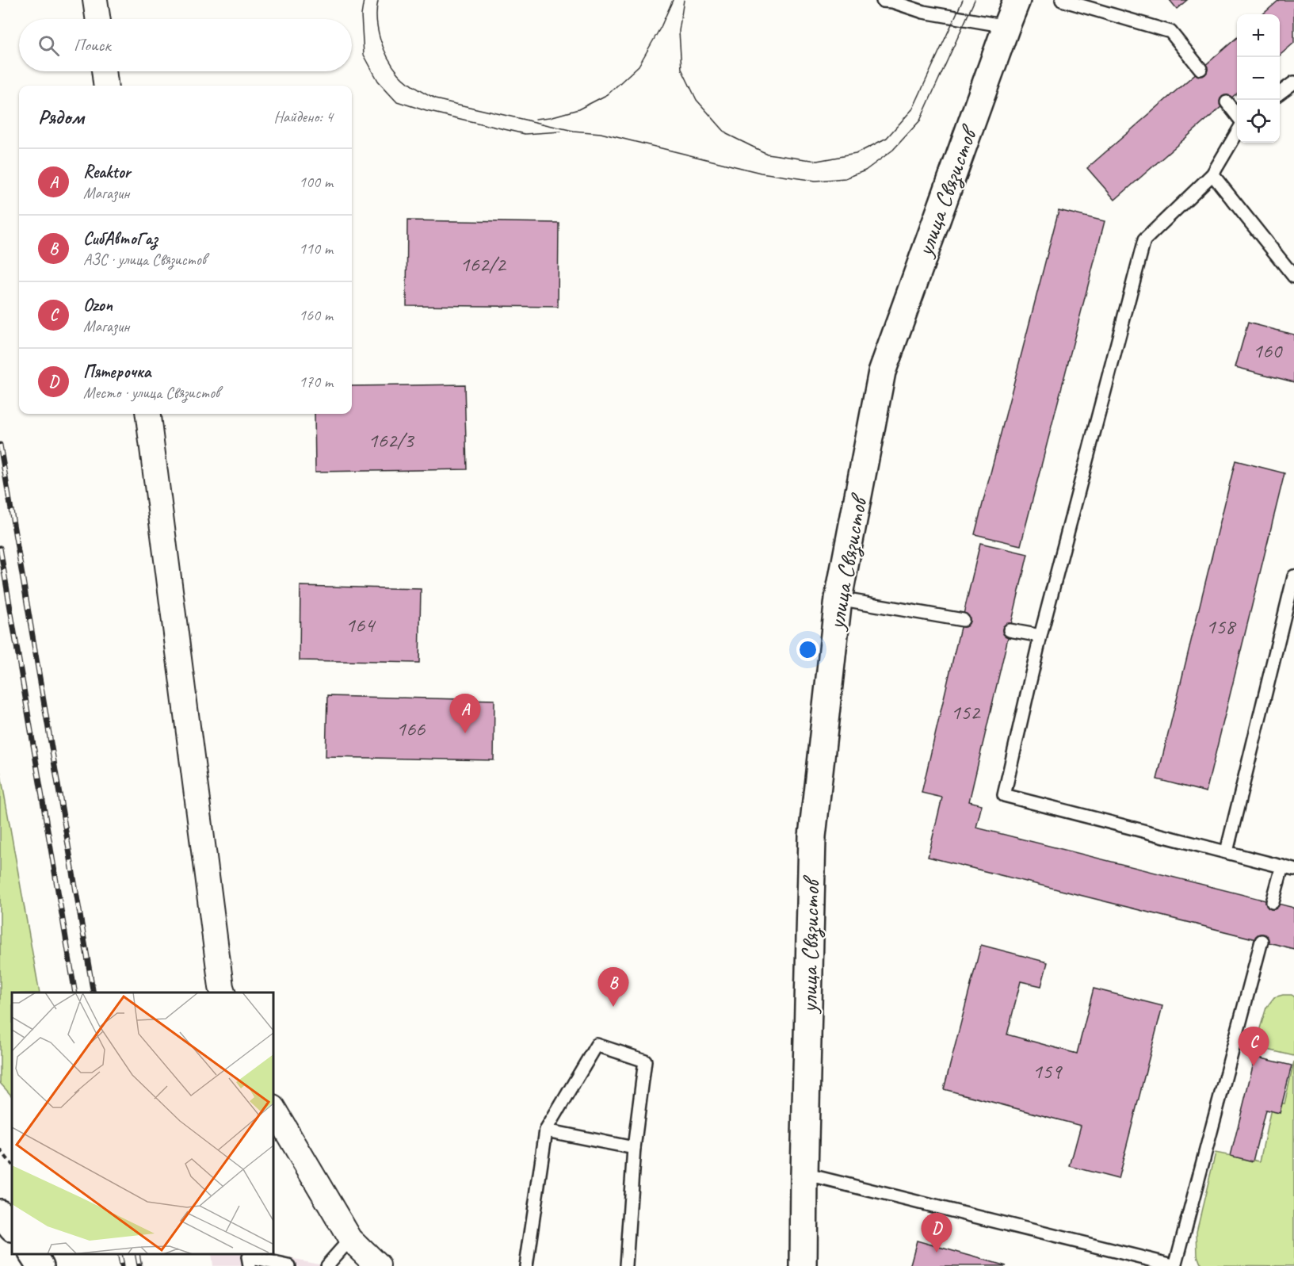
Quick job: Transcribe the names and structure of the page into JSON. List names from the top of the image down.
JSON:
{
  "streets": {
    "main road": ["улица Связистов"]
  },
  "house_numbers": [
    "162/2",
    "160",
    "162/3",
    "164",
    "158",
    "152",
    "166",
    "159"
  ],
  "page": {
    "map_buttons": ["+", "−"],
    "search": "Поиск",
    "heading": ["Рядом", "Найдено: 4"],
    "list": [
      {
        "mark": "A",
        "name": "Reaktor",
        "note": "Магазин",
        "value": "100 m"
      },
      {
        "mark": "B",
        "name": "СибАвтоГаз",
        "note": "АЗС · улица Связистов",
        "value": "110 m"
      },
      {
        "mark": "C",
        "name": "Ozon",
        "note": "Магазин",
        "value": "160 m"
      },
      {
        "mark": "D",
        "name": "Пятерочка",
        "note": "Место · улица Связистов",
        "value": "170 m"
      }
    ],
    "pins": [
      "A",
      "B",
      "C",
      "D"
    ]
  }
}
